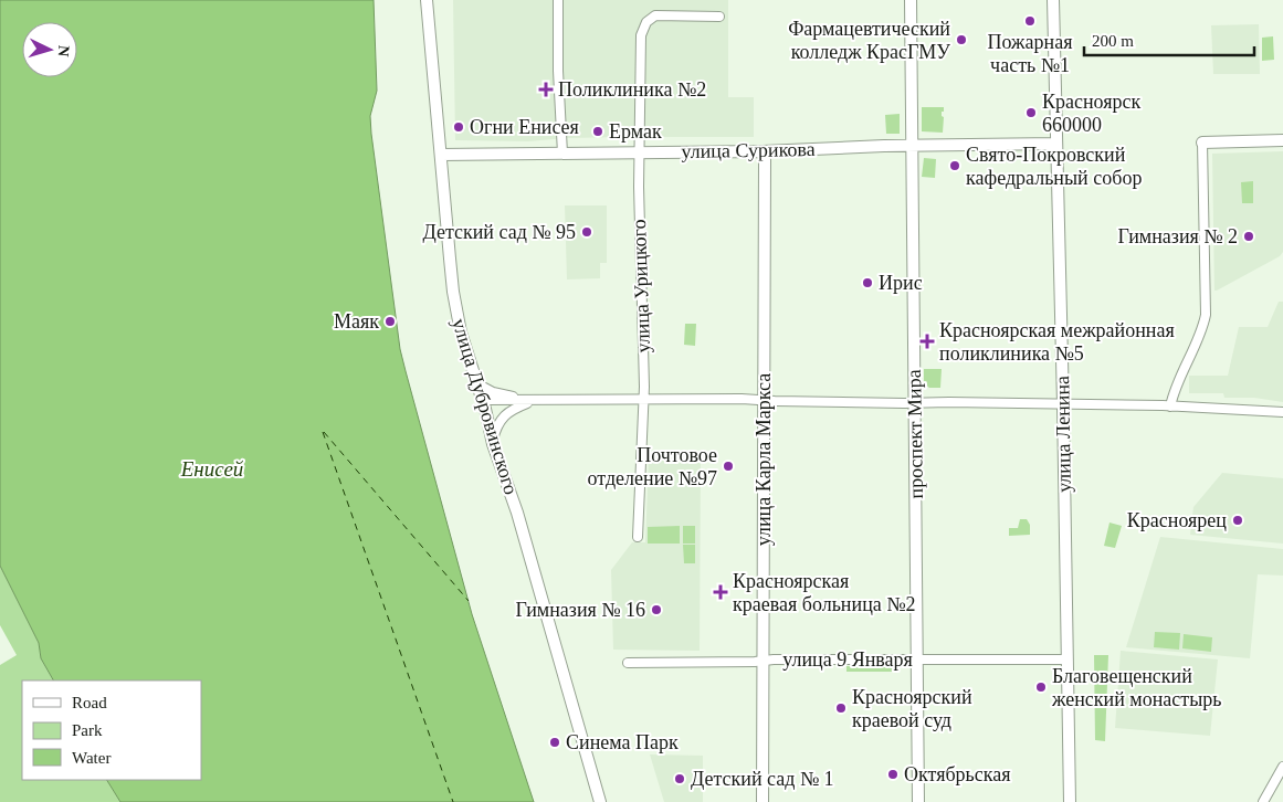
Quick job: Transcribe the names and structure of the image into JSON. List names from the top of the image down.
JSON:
{
  "streets": {
    "main road": [
      "улица Сурикова",
      "улица Дубровинского",
      "проспект Мира",
      "улица Ленина",
      "улица Карла Маркса"
    ],
    "street": ["улица Урицкого", "улица 9 Января"]
  },
  "crossings": [
    ["улица Сурикова", "улица Урицкого"],
    ["улица Сурикова", "улица Дубровинского"],
    ["улица Сурикова", "проспект Мира"],
    ["улица Сурикова", "улица Ленина"],
    ["улица Сурикова", "улица Карла Маркса"],
    ["проспект Мира", "улица 9 Января"],
    ["улица Ленина", "улица 9 Января"],
    ["улица Карла Маркса", "улица 9 Января"]
  ],
  "water": ["Енисей"],
  "places": {
    "other": [
      "Пожарная часть №1",
      "Фармацевтический колледж КрасГМУ",
      "Красноярск 660000",
      "Огни Енисея",
      "Ермак",
      "Свято-Покровский кафедральный собор",
      "Детский сад № 95",
      "Гимназия № 2",
      "Ирис",
      "Маяк",
      "Почтовое отделение №97",
      "Красноярец",
      "Гимназия № 16",
      "Благовещенский женский монастырь",
      "Красноярский краевой суд",
      "Синема Парк",
      "Октябрьская",
      "Детский сад № 1"
    ],
    "health": ["Поликлиника №2", "Красноярская межрайонная поликлиника №5", "Красноярская краевая больница №2"]
  },
  "legend": ["Road", "Park", "Water"],
  "scale_bar": "200 m",
  "north": "right"
}
